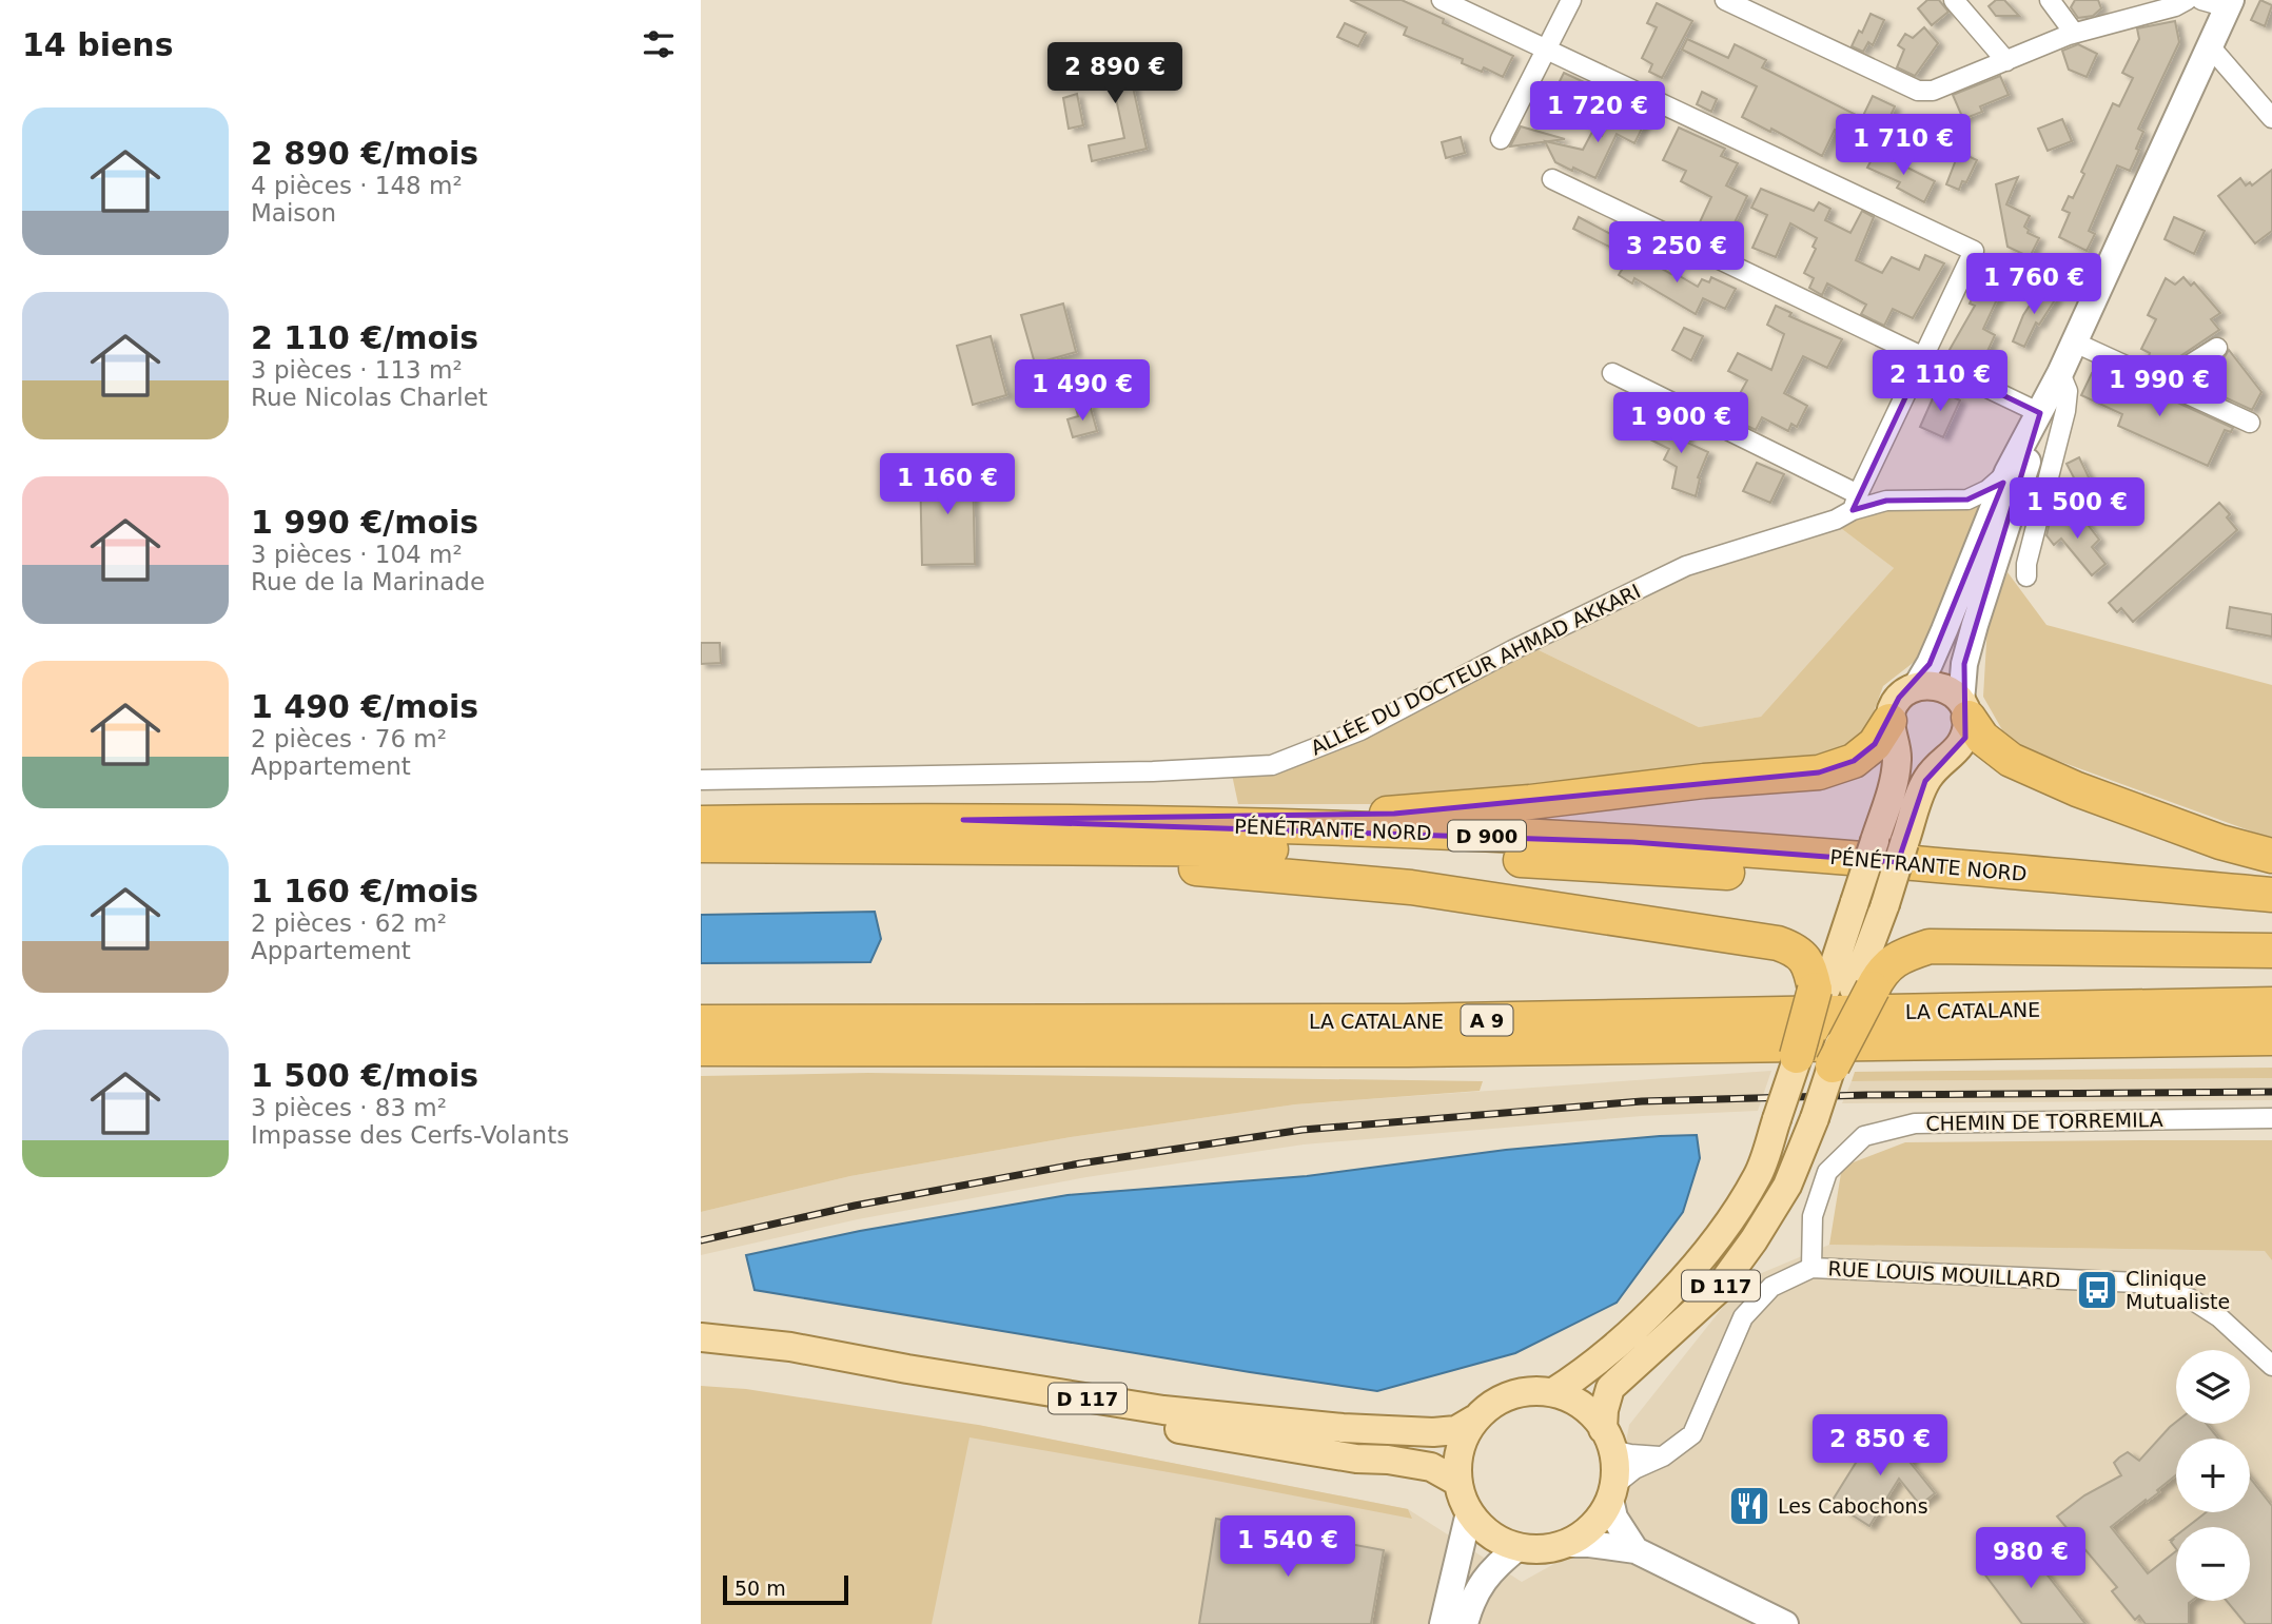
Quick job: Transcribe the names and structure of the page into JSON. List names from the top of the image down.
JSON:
{
  "streets": {
    "highway": [
      "PÉNÉTRANTE NORD",
      "D 900",
      "LA CATALANE",
      "A 9"
    ],
    "main road": ["D 117"],
    "street": ["ALLÉE DU DOCTEUR AHMAD AKKARI", "CHEMIN DE TORREMILA", "RUE LOUIS MOUILLARD"]
  },
  "crossings": [
    ["CHEMIN DE TORREMILA", "RUE LOUIS MOUILLARD"]
  ],
  "places": {
    "bus stop": ["Clinique Mutualiste"],
    "restaurant": ["Les Cabochons"]
  },
  "scale_bar": "50 m",
  "page": {
    "heading": "14 biens",
    "price": [
      "2 890 €",
      "1 720 €",
      "1 710 €",
      "3 250 €",
      "1 760 €",
      "2 110 €",
      "1 990 €",
      "1 490 €",
      "1 900 €",
      "1 160 €",
      "1 500 €",
      "2 850 €",
      "1 540 €",
      "980 €"
    ],
    "list": [
      {
        "name": "2 890 €/mois",
        "note": "4 pièces · 148 m² · Maison"
      },
      {
        "name": "2 110 €/mois",
        "note": "3 pièces · 113 m² · Rue Nicolas Charlet"
      },
      {
        "name": "1 990 €/mois",
        "note": "3 pièces · 104 m² · Rue de la Marinade"
      },
      {
        "name": "1 490 €/mois",
        "note": "2 pièces · 76 m² · Appartement"
      },
      {
        "name": "1 160 €/mois",
        "note": "2 pièces · 62 m² · Appartement"
      },
      {
        "name": "1 500 €/mois",
        "note": "3 pièces · 83 m² · Impasse des Cerfs-Volants"
      }
    ],
    "map_buttons": ["+", "−"],
    "scale": "50 m"
  }
}
